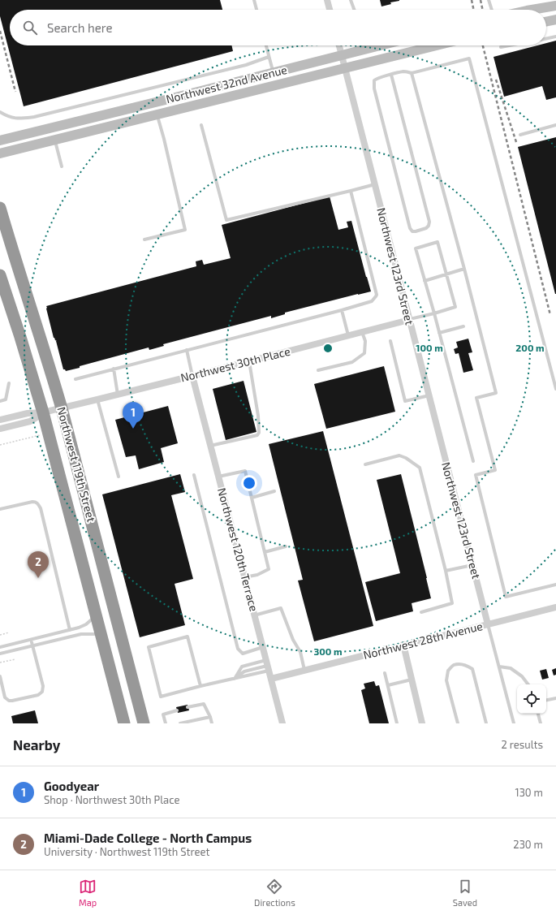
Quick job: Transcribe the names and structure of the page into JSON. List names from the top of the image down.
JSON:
{
  "streets": {
    "highway": ["Northwest 119th Street"],
    "main road": ["Northwest 32nd Avenue"],
    "street": [
      "Northwest 123rd Street",
      "Northwest 30th Place",
      "Northwest 120th Terrace",
      "Northwest 28th Avenue"
    ]
  },
  "crossings": [
    ["Northwest 32nd Avenue", "Northwest 123rd Street"],
    ["Northwest 123rd Street", "Northwest 30th Place"],
    ["Northwest 123rd Street", "Northwest 28th Avenue"],
    ["Northwest 30th Place", "Northwest 119th Street"],
    ["Northwest 30th Place", "Northwest 120th Terrace"],
    ["Northwest 120th Terrace", "Northwest 28th Avenue"]
  ],
  "page": {
    "search": "Search here",
    "pins": ["1", "2"],
    "heading": ["Nearby", "2 results"],
    "list": [
      {
        "mark": "1",
        "name": "Goodyear",
        "note": "Shop · Northwest 30th Place",
        "value": "130 m"
      },
      {
        "mark": "2",
        "name": "Miami-Dade College - North Campus",
        "note": "University · Northwest 119th Street",
        "value": "230 m"
      }
    ],
    "nav": ["Map", "Directions", "Saved"]
  },
  "rings": ["100 m", "200 m", "300 m"]
}
